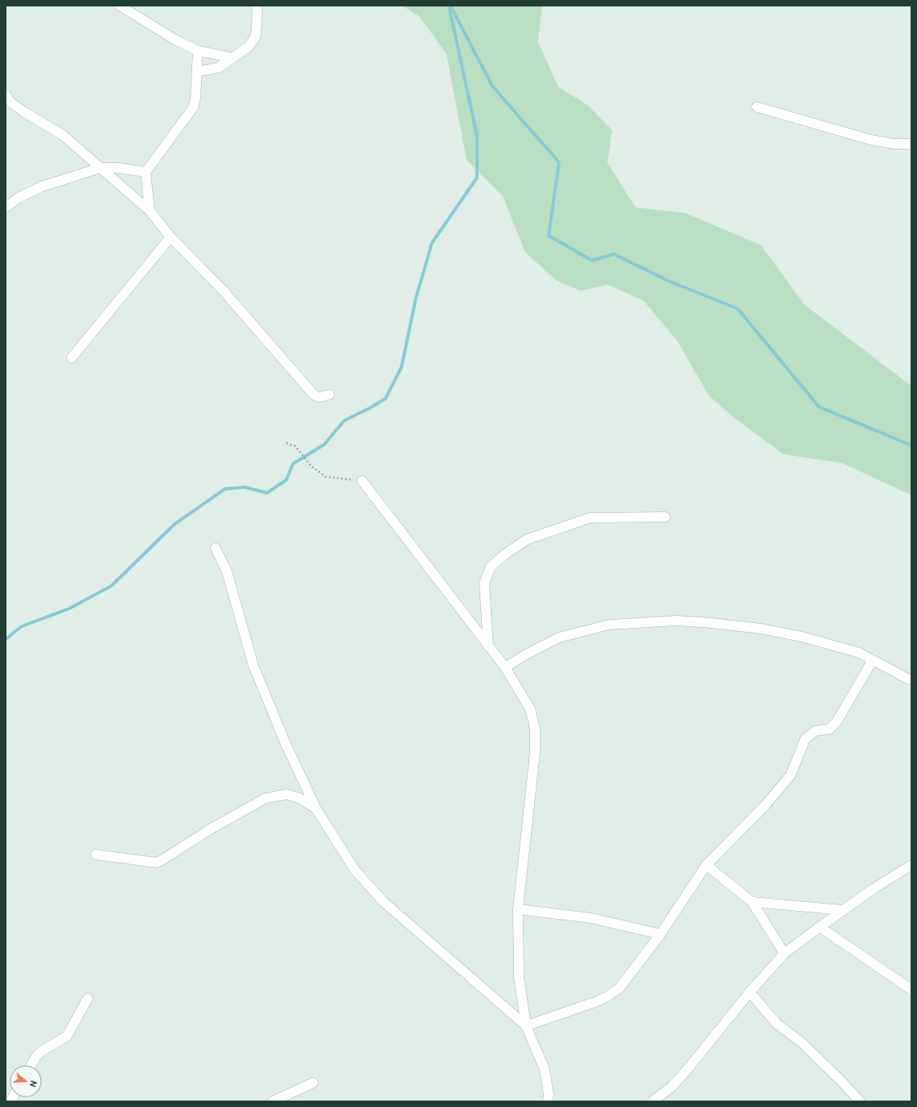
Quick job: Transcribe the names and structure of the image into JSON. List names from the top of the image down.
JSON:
{
  "north": "right"
}
